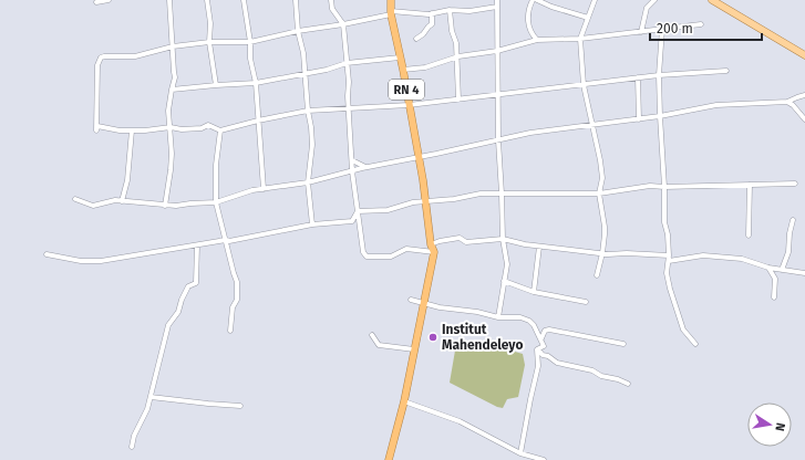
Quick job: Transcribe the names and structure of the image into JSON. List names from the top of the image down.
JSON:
{
  "streets": {
    "highway": ["RN 4"]
  },
  "places": ["Institut Mahendeleyo"],
  "scale_bar": "200 m",
  "north": "right"
}
